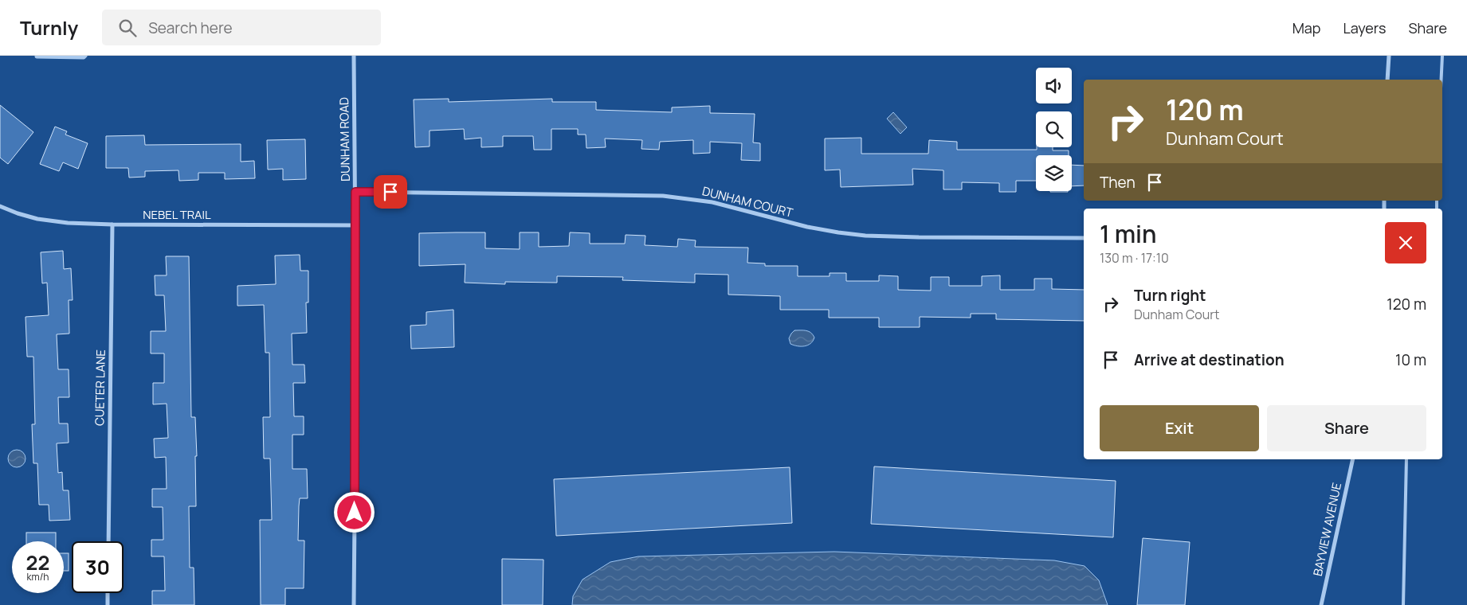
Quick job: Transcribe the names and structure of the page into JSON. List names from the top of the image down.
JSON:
{
  "streets": {
    "street": [
      "DUNHAM ROAD",
      "DUNHAM COURT",
      "NEBEL TRAIL",
      "CUETER LANE",
      "BAYVIEW AVENUE"
    ]
  },
  "crossings": [
    ["DUNHAM ROAD", "DUNHAM COURT"],
    ["DUNHAM ROAD", "NEBEL TRAIL"],
    ["NEBEL TRAIL", "CUETER LANE"]
  ],
  "page": {
    "header": "Turnly",
    "search": "Search here",
    "nav": ["Map", "Layers", "Share"],
    "turn": ["120 m", "Dunham Court"],
    "then": "Then",
    "heading": ["1 min", "130 m · 17:10"],
    "list": [
      {
        "name": "Turn right",
        "note": "Dunham Court",
        "value": "120 m"
      },
      {
        "name": "Arrive at destination",
        "value": "10 m"
      }
    ],
    "buttons": ["Exit", "Share"],
    "speed": "22 km/h",
    "limit": "30"
  }
}
